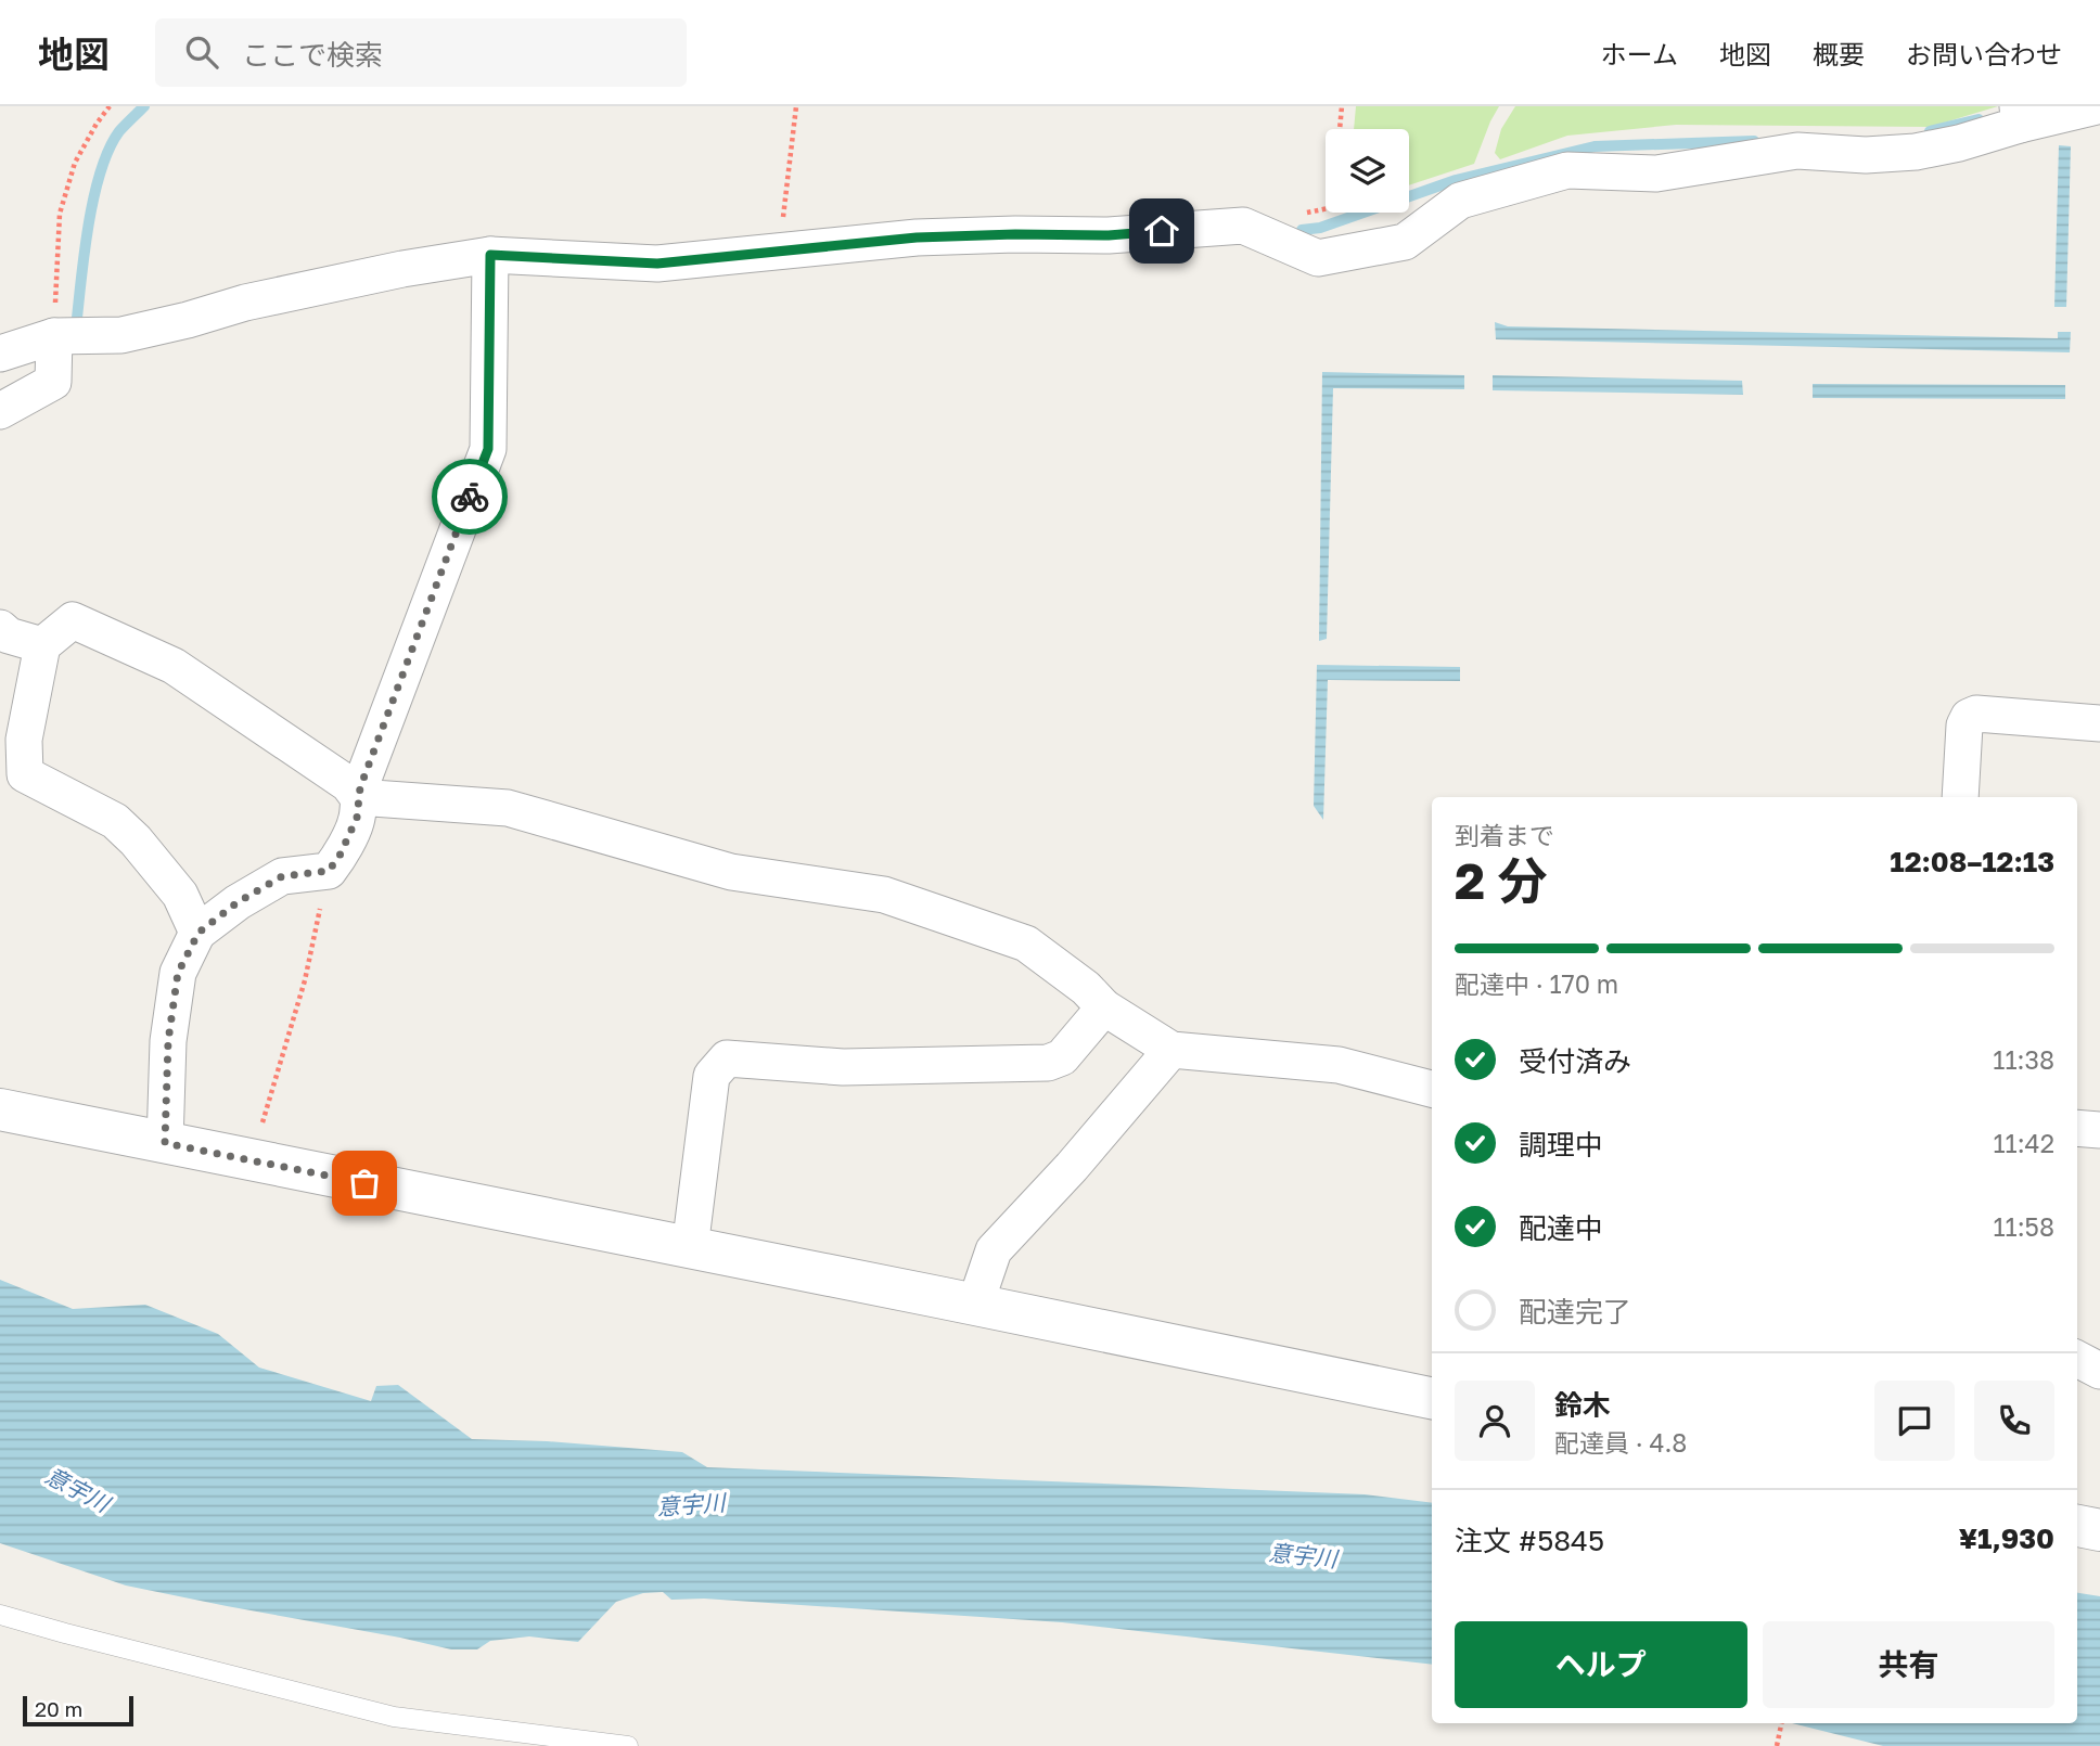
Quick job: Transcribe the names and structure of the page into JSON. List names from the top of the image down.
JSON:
{
  "water": ["意宇川"],
  "scale_bar": "20 m",
  "page": {
    "header": "地図",
    "search": "ここで検索",
    "nav": [
      "ホーム",
      "地図",
      "概要",
      "お問い合わせ"
    ],
    "heading": ["2 分", "到着まで", "12:08–12:13"],
    "panel": [
      "鈴木",
      "配達員 · 4.8",
      "注文 #5845",
      "¥1,930"
    ],
    "bar": "配達中 · 170 m",
    "list": [
      ["受付済み", "11:38"],
      ["調理中", "11:42"],
      ["配達中", "11:58"],
      "配達完了"
    ],
    "buttons": ["ヘルプ", "共有"],
    "scale": "20 m"
  }
}
